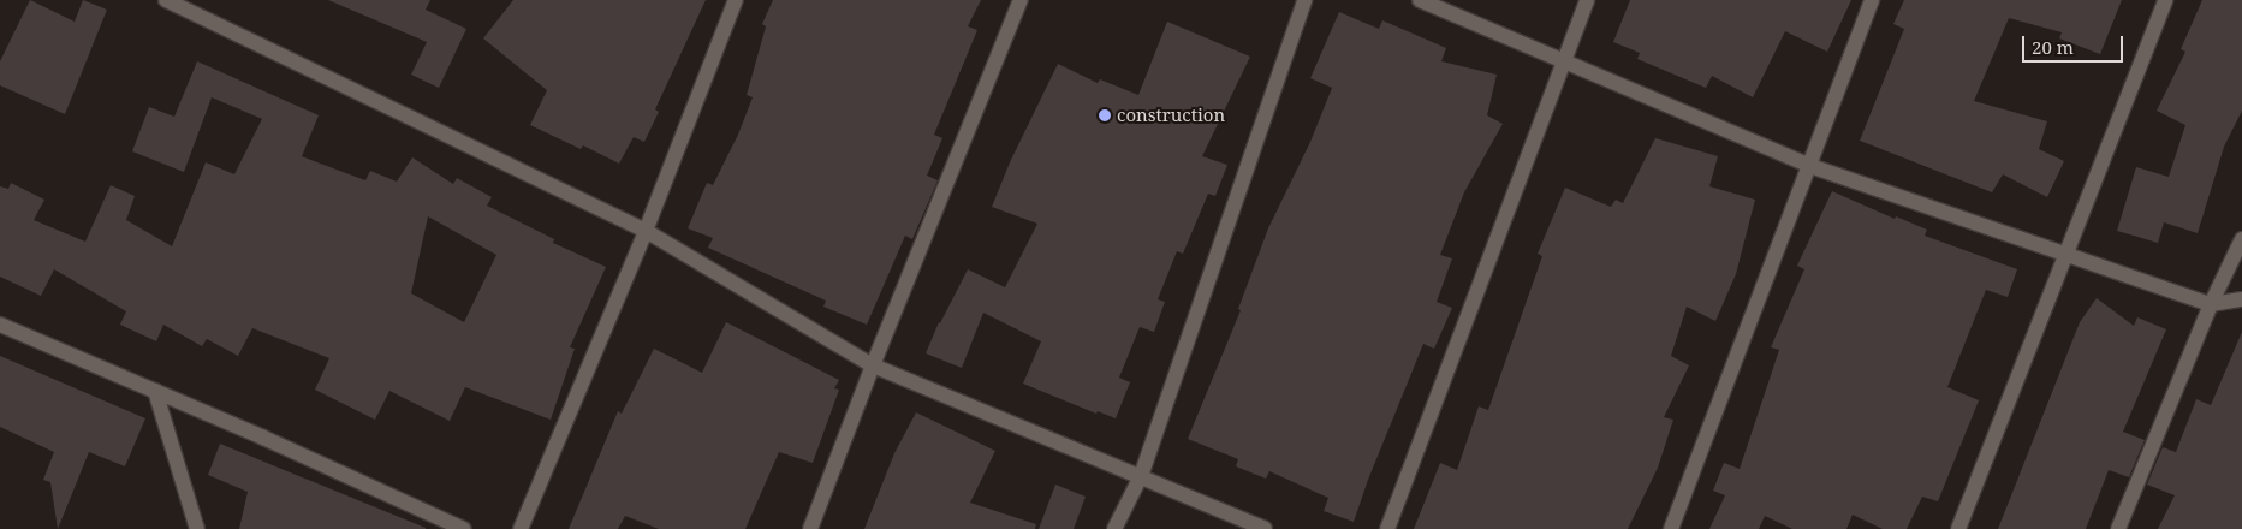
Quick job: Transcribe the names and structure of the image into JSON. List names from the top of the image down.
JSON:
{
  "places": ["construction"],
  "scale_bar": "20 m"
}
